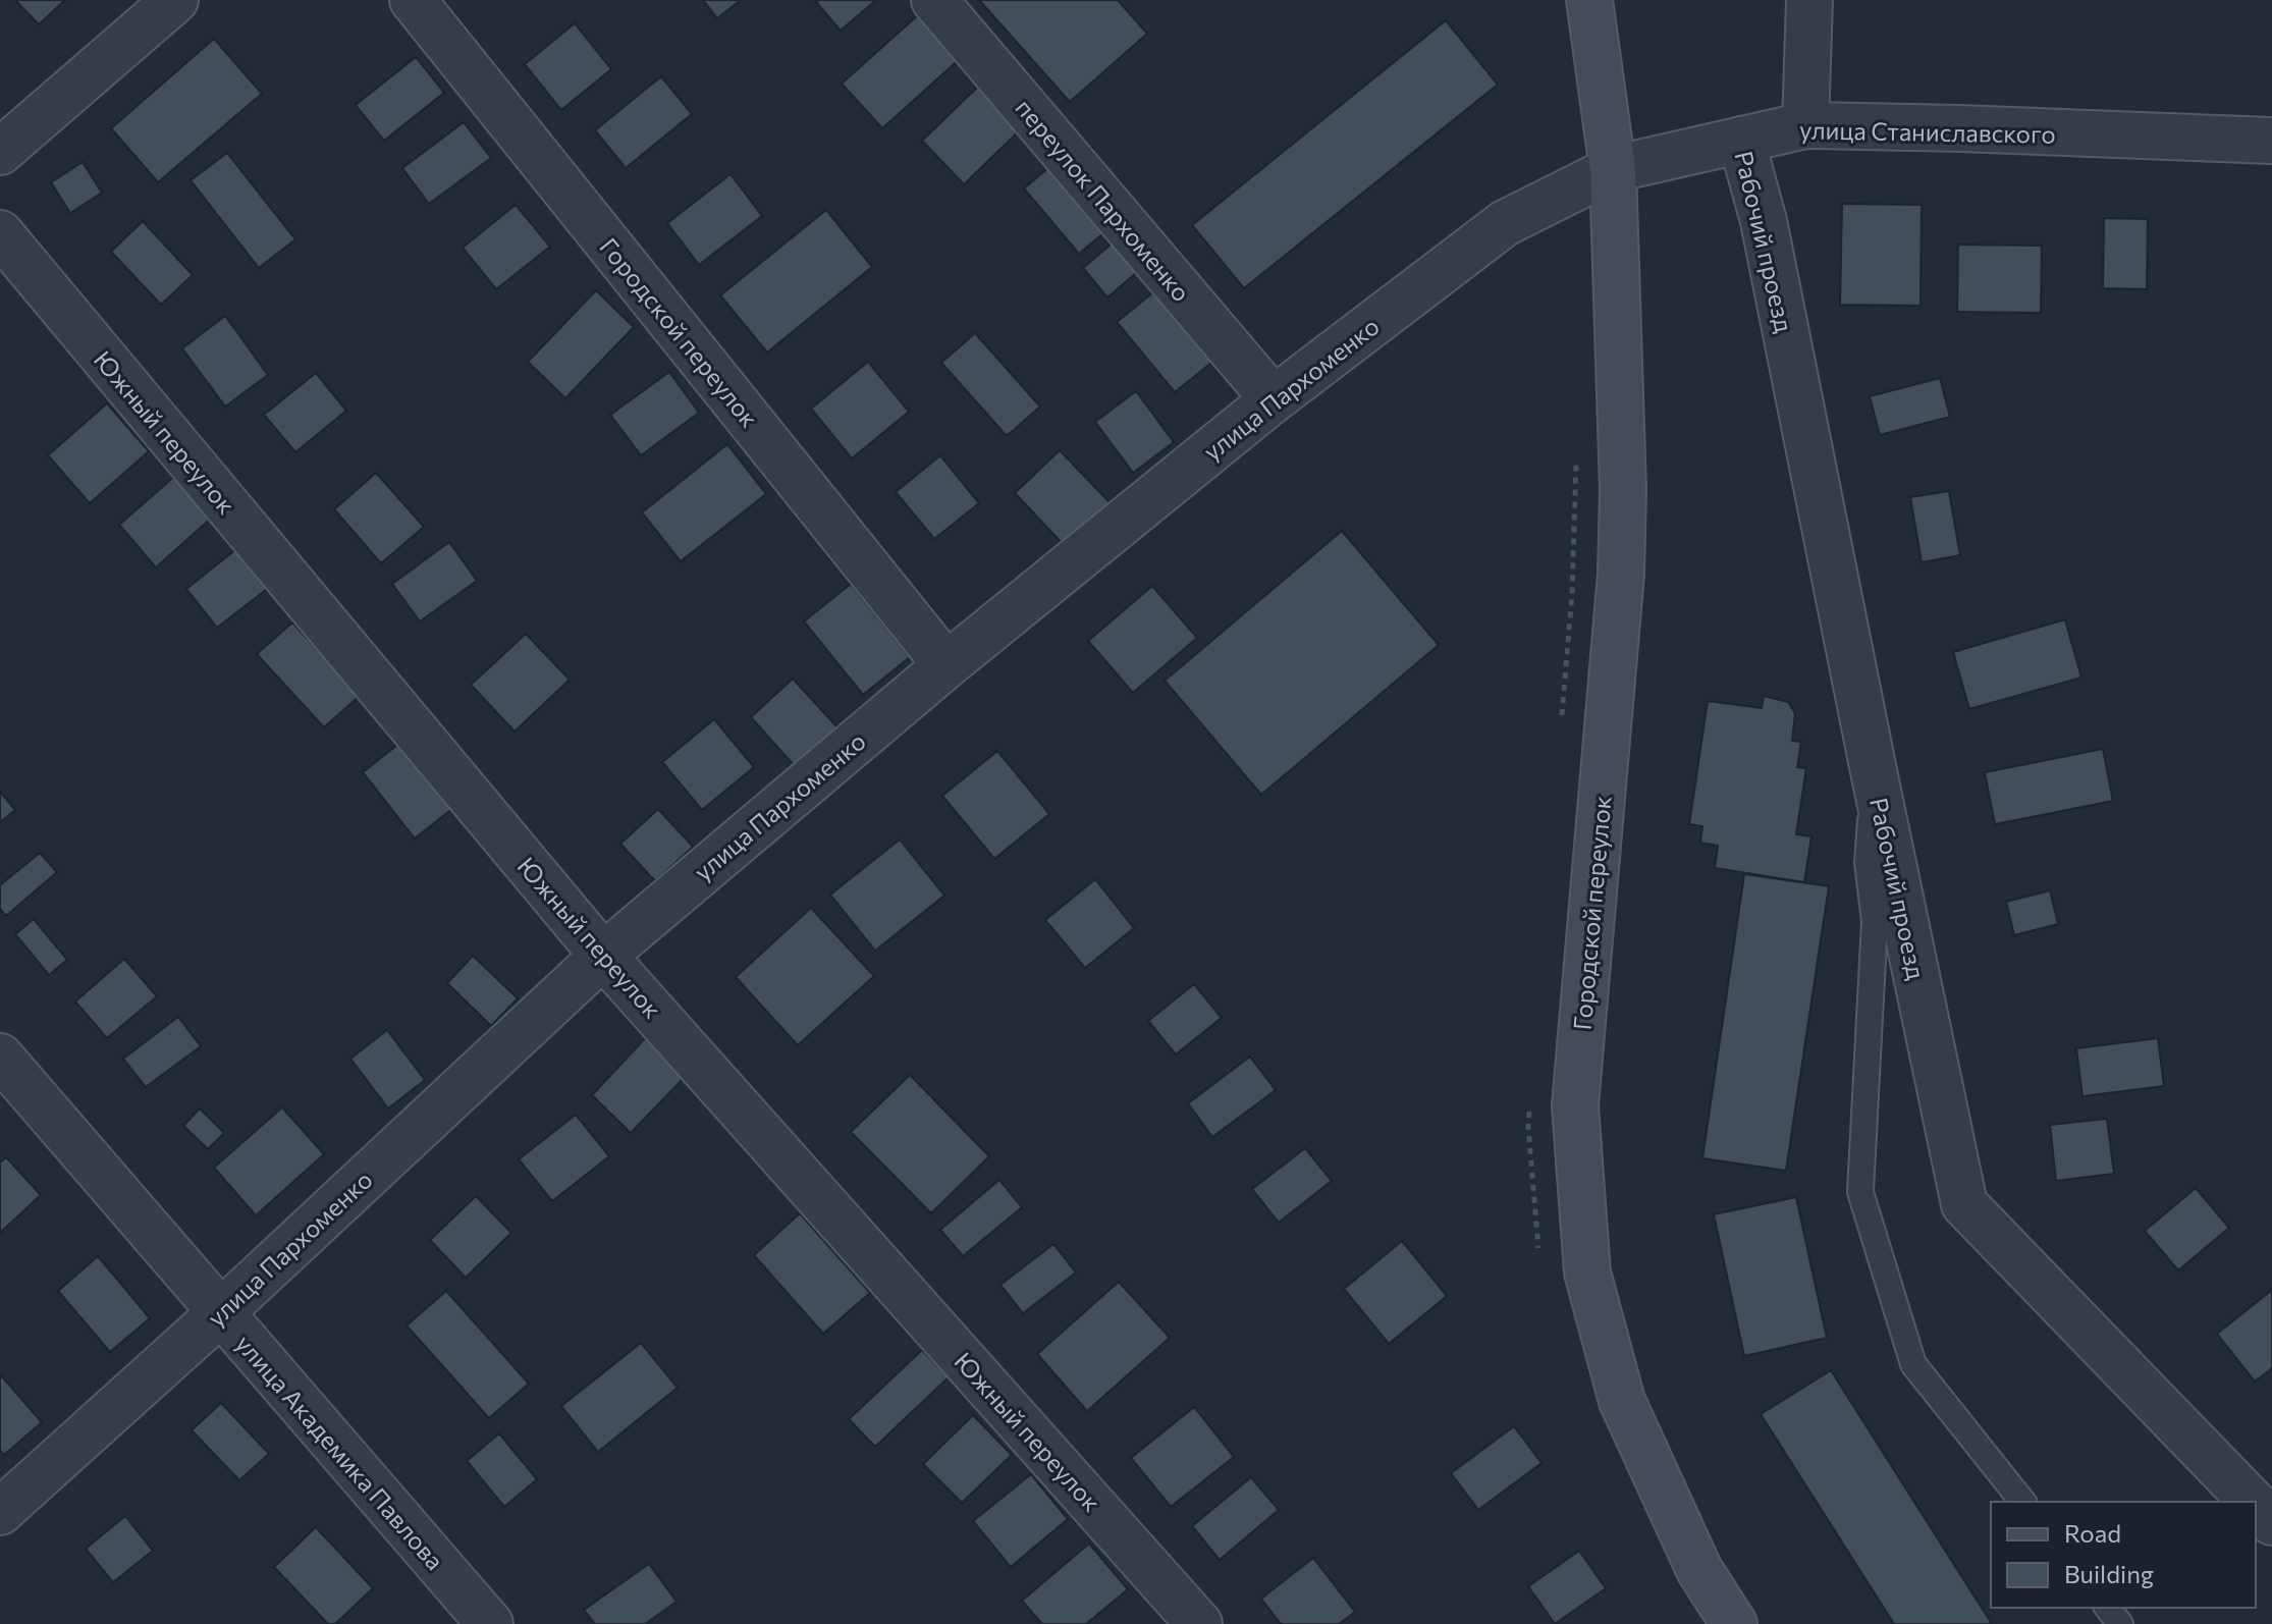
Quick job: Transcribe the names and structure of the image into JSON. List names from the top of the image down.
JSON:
{
  "streets": {
    "main road": ["Городской переулок"],
    "street": [
      "улица Станиславского",
      "переулок Пархоменко",
      "Рабочий проезд",
      "улица Пархоменко",
      "Южный переулок",
      "улица Академика Павлова"
    ]
  },
  "crossings": [
    ["улица Станиславского", "Рабочий проезд"],
    ["улица Станиславского", "Городской переулок"],
    ["улица Станиславского", "улица Пархоменко"],
    ["переулок Пархоменко", "улица Пархоменко"],
    ["Городской переулок", "улица Пархоменко"],
    ["улица Пархоменко", "Южный переулок"],
    ["улица Пархоменко", "улица Академика Павлова"]
  ],
  "legend": ["Road", "Building"]
}
